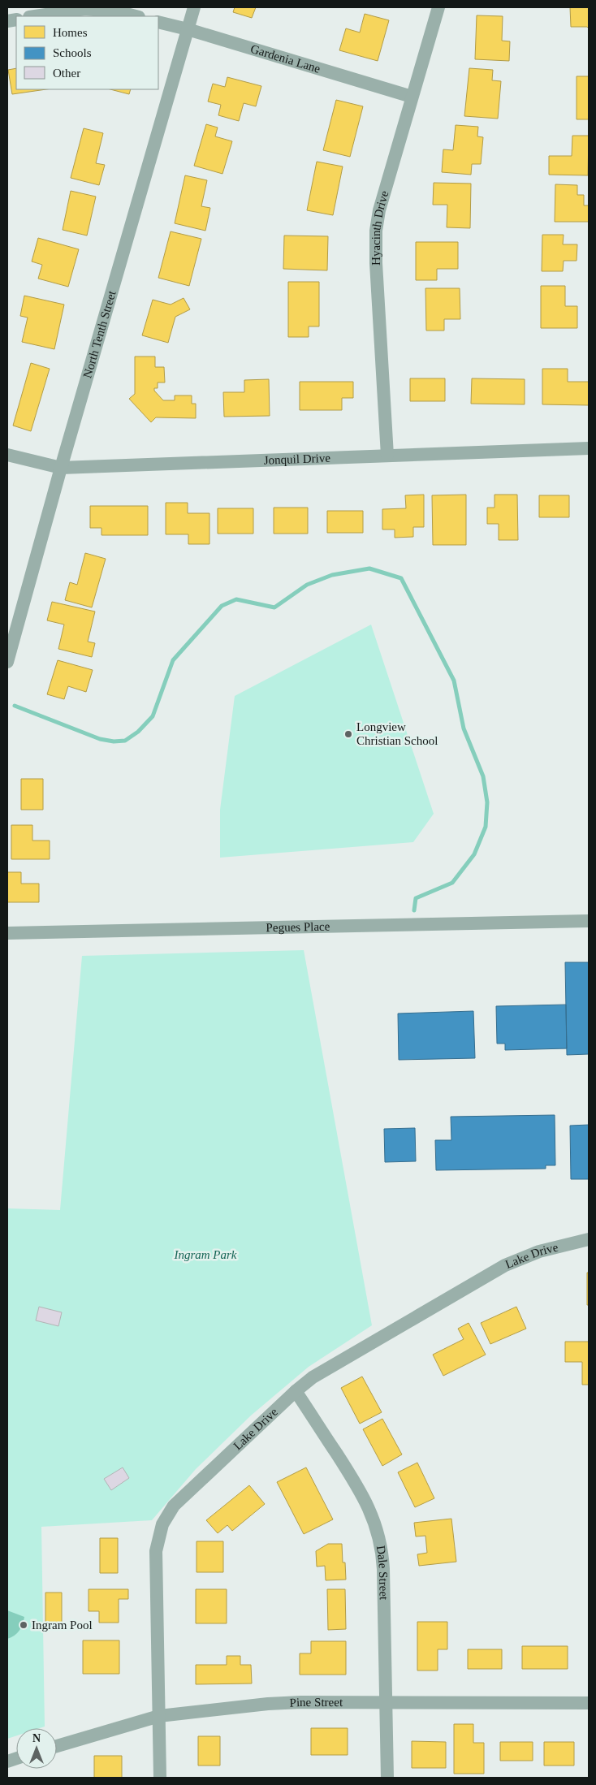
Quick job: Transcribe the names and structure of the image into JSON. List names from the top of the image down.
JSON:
{
  "streets": {
    "street": [
      "Gardenia Lane",
      "Hyacinth Drive",
      "North Tenth Street",
      "Jonquil Drive",
      "Pegues Place",
      "Lake Drive",
      "Dale Street",
      "Pine Street"
    ]
  },
  "crossings": [
    ["Gardenia Lane", "Hyacinth Drive"],
    ["Gardenia Lane", "North Tenth Street"],
    ["Hyacinth Drive", "Jonquil Drive"],
    ["North Tenth Street", "Jonquil Drive"],
    ["Lake Drive", "Dale Street"],
    ["Lake Drive", "Pine Street"],
    ["Dale Street", "Pine Street"]
  ],
  "parks": ["Ingram Park"],
  "places": ["Longview Christian School", "Ingram Pool"],
  "legend": ["Homes", "Schools", "Other"],
  "north": "top"
}
